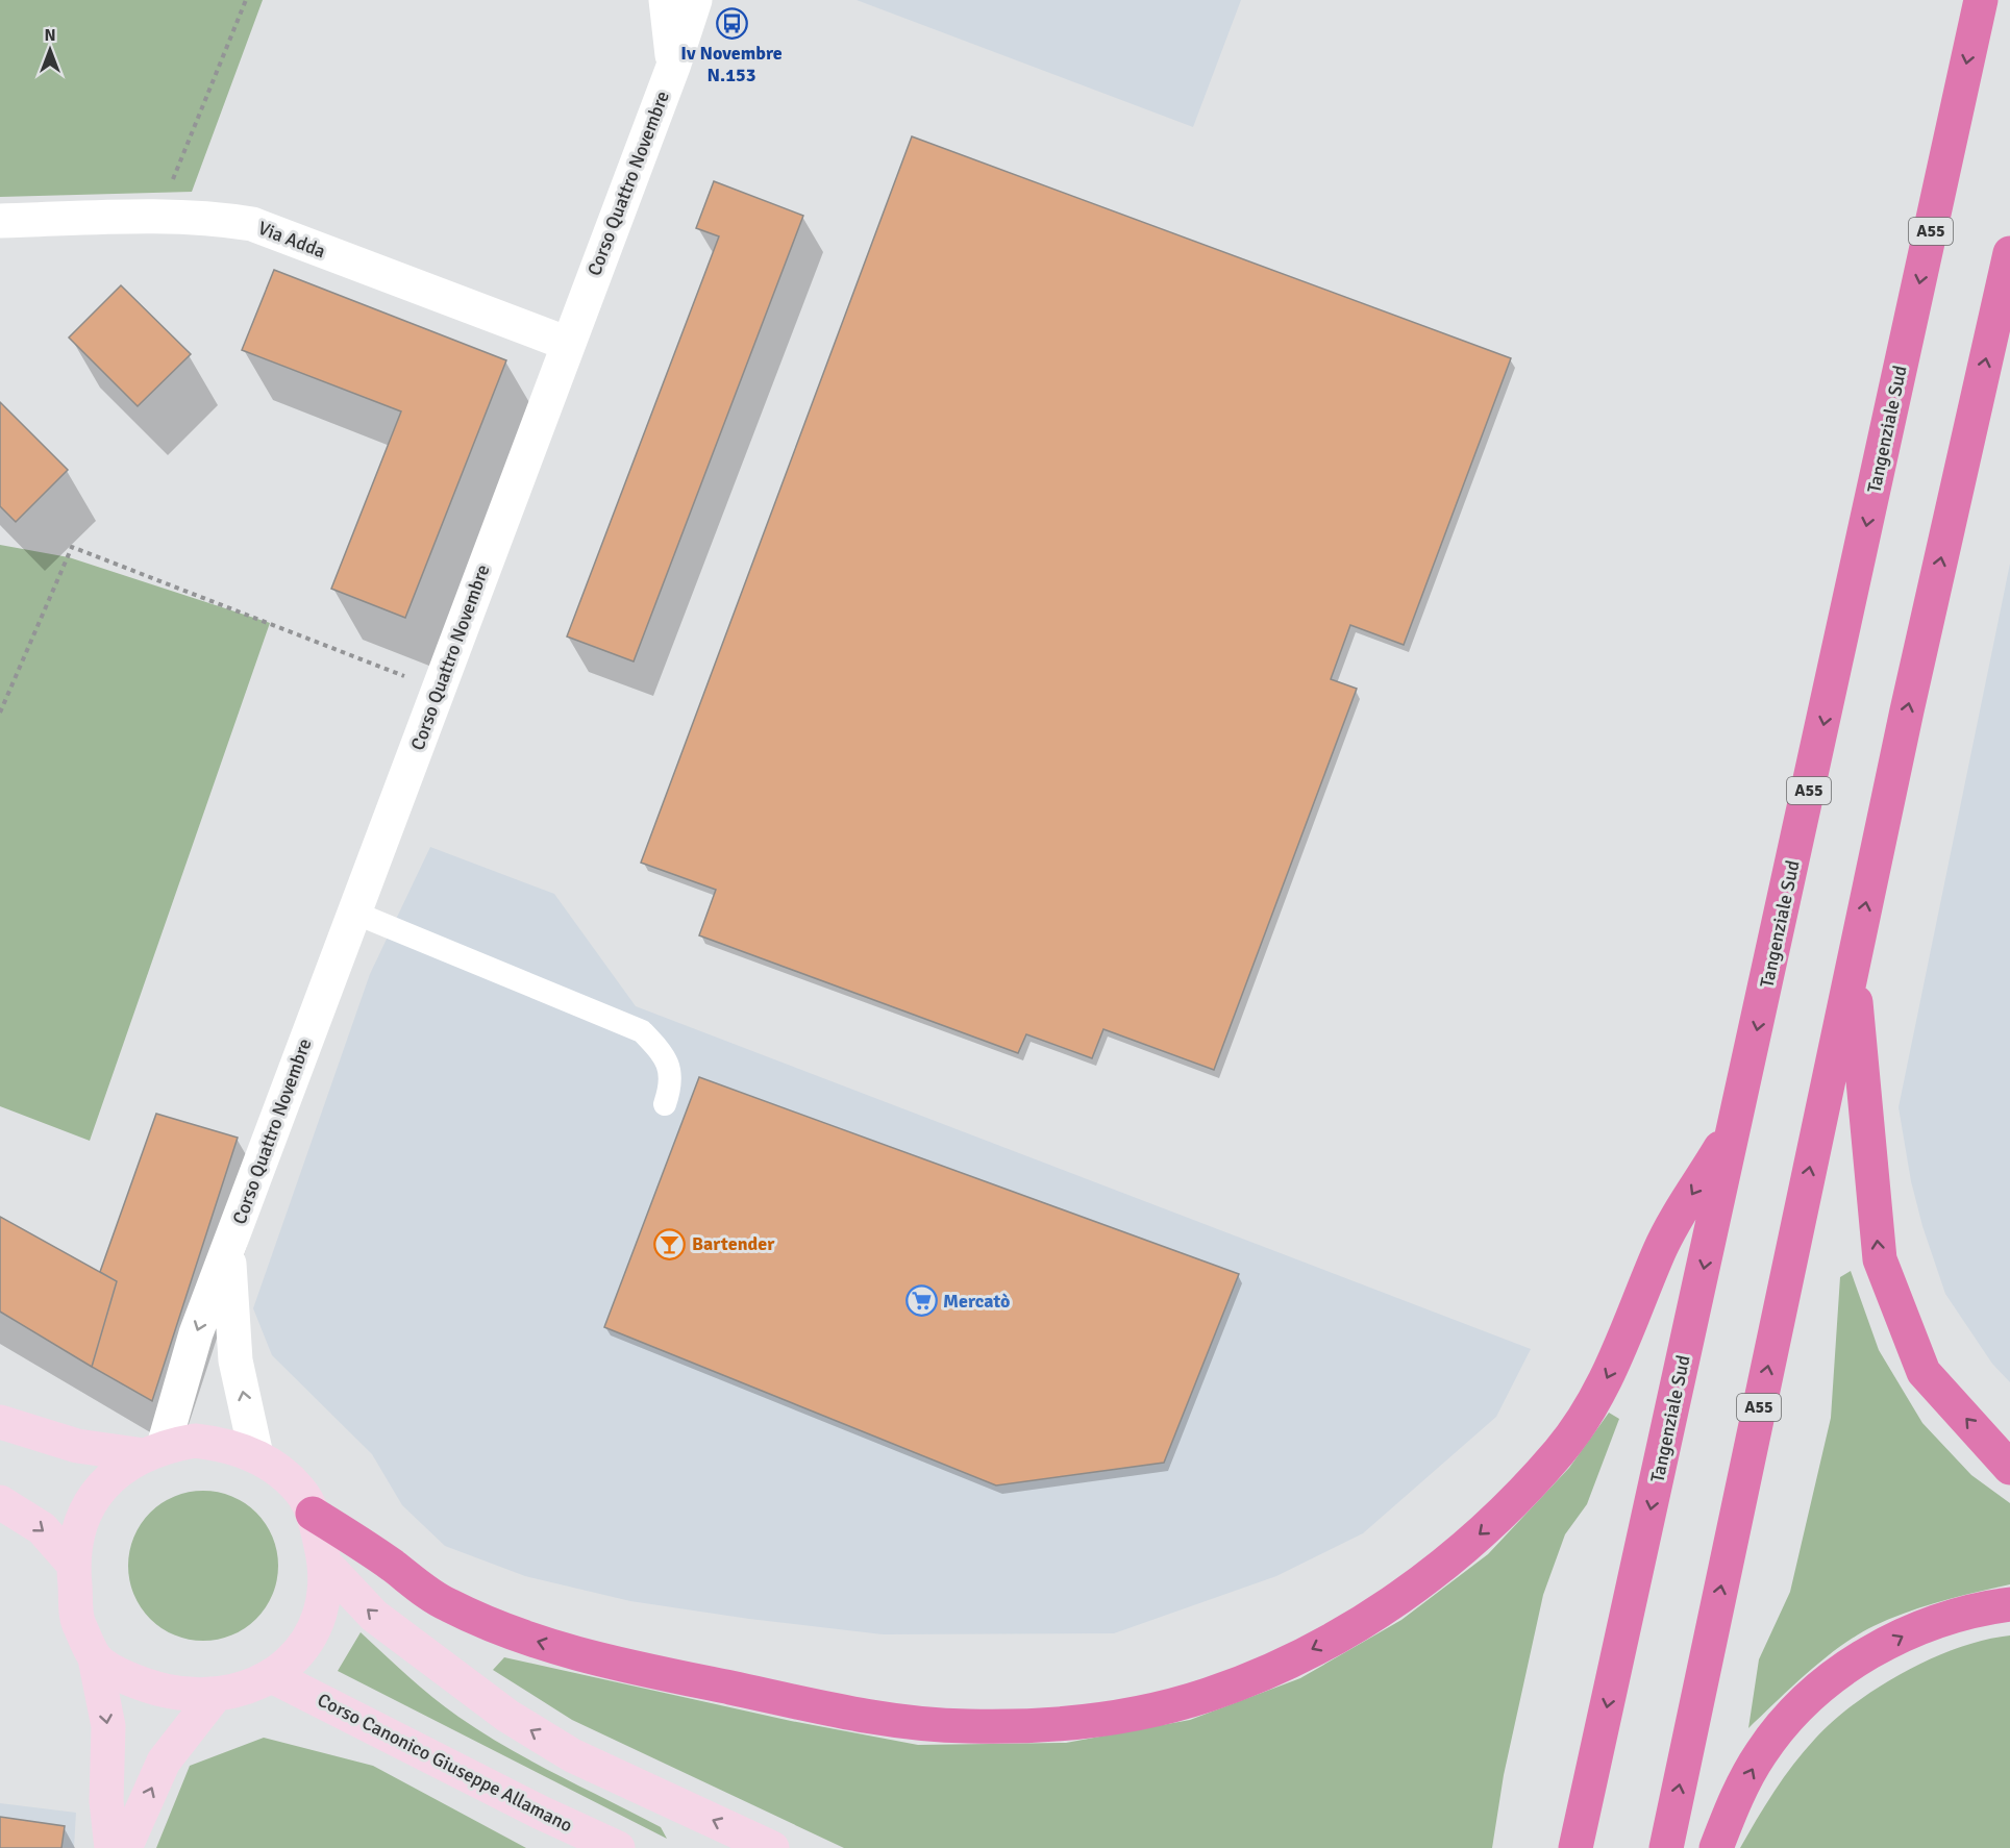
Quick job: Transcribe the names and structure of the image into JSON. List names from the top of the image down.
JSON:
{
  "streets": {
    "highway": ["A55", "Tangenziale Sud"],
    "main road": ["Corso Canonico Giuseppe Allamano"],
    "street": ["Corso Quattro Novembre", "Via Adda"]
  },
  "crossings": [
    ["Corso Quattro Novembre", "Via Adda"]
  ],
  "places": {
    "bus stop": ["Iv Novembre N.153"],
    "bar": ["Bartender"],
    "supermarket": ["Mercatò"]
  },
  "north": "top"
}
